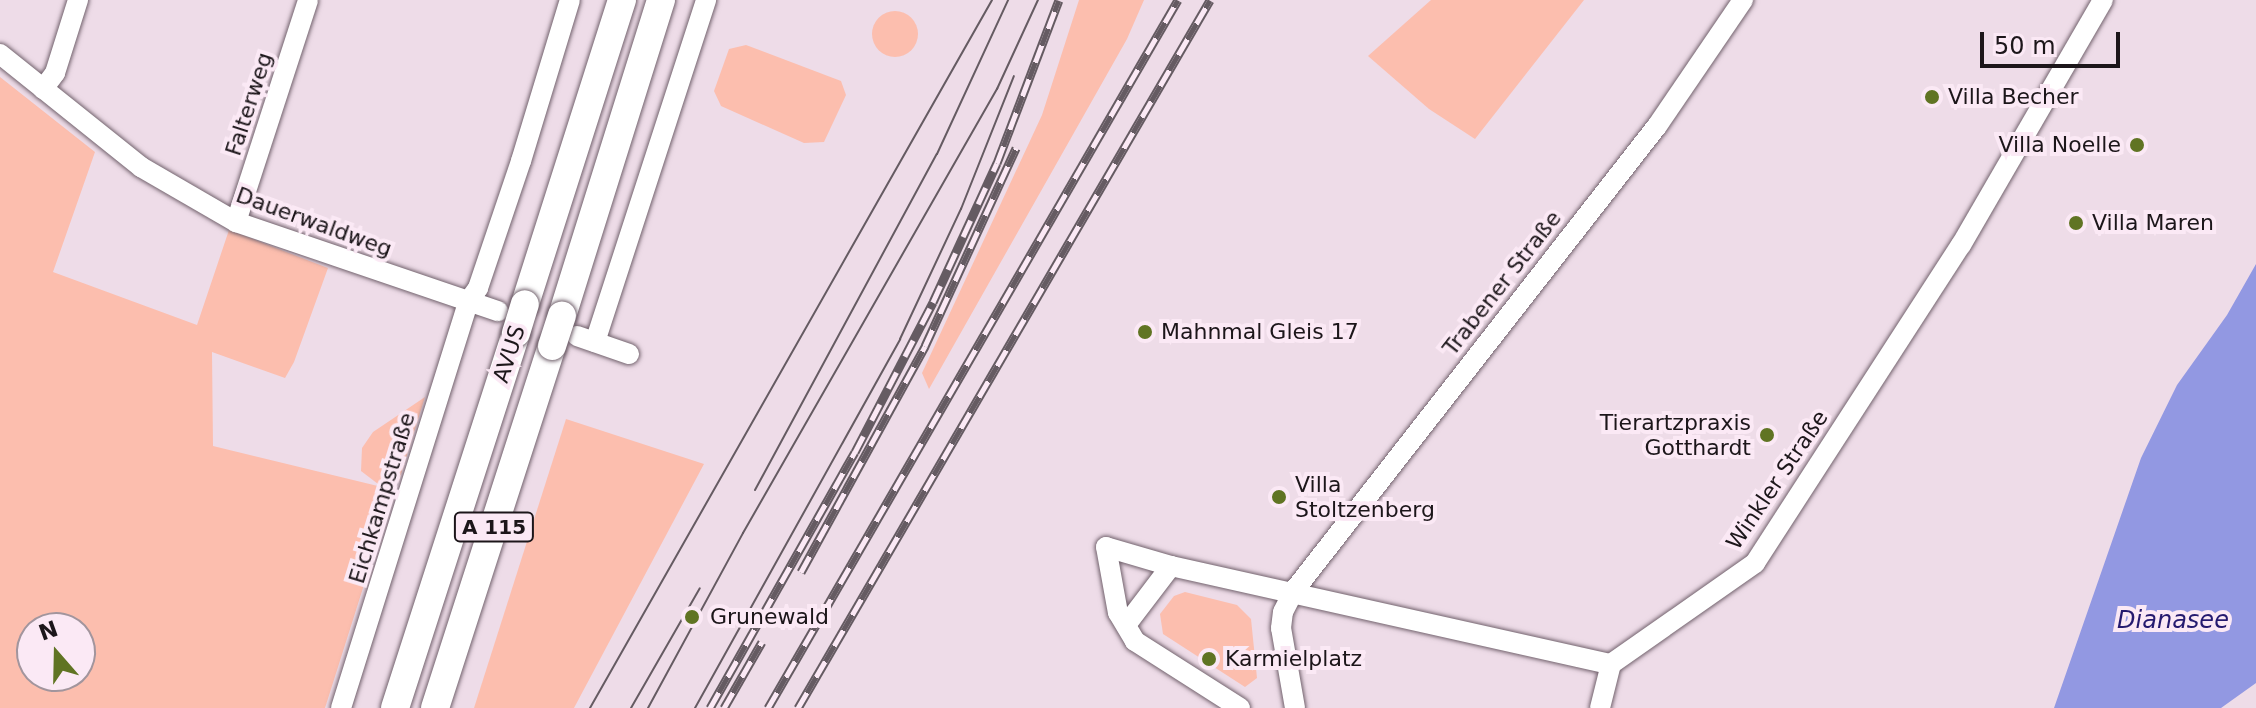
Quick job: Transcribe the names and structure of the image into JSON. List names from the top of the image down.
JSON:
{
  "streets": {
    "highway": ["AVUS", "A 115"],
    "street": [
      "Falterweg",
      "Dauerwaldweg",
      "Trabener Straße",
      "Winkler Straße",
      "Eichkampstraße"
    ]
  },
  "crossings": [
    ["Falterweg", "Dauerwaldweg"],
    ["Dauerwaldweg", "Eichkampstraße"]
  ],
  "water": ["Dianasee"],
  "places": [
    "Villa Becher",
    "Villa Noelle",
    "Villa Maren",
    "Mahnmal Gleis 17",
    "Tierartzpraxis Gotthardt",
    "Villa Stoltzenberg",
    "Grunewald",
    "Karmielplatz"
  ],
  "scale_bar": "50 m",
  "north": "top"
}
